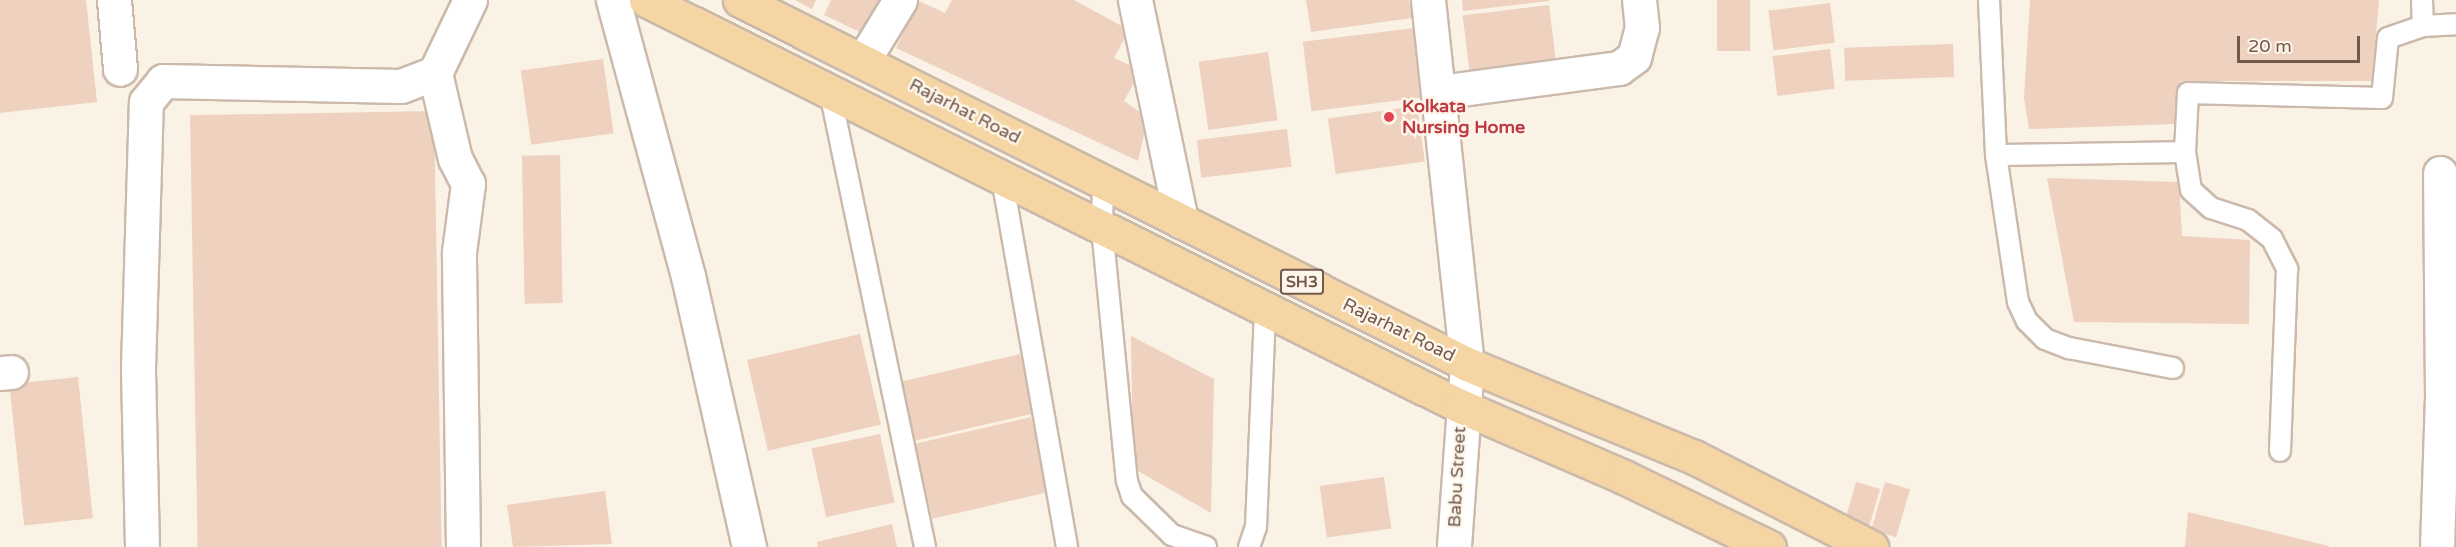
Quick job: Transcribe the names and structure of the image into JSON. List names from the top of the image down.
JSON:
{
  "streets": {
    "main road": ["Rajarhat Road", "SH3"],
    "street": ["Babu Street"]
  },
  "crossings": [
    ["Rajarhat Road", "Babu Street"],
    ["SH3", "Babu Street"]
  ],
  "places": ["Kolkata Nursing Home"],
  "scale_bar": "20 m"
}
